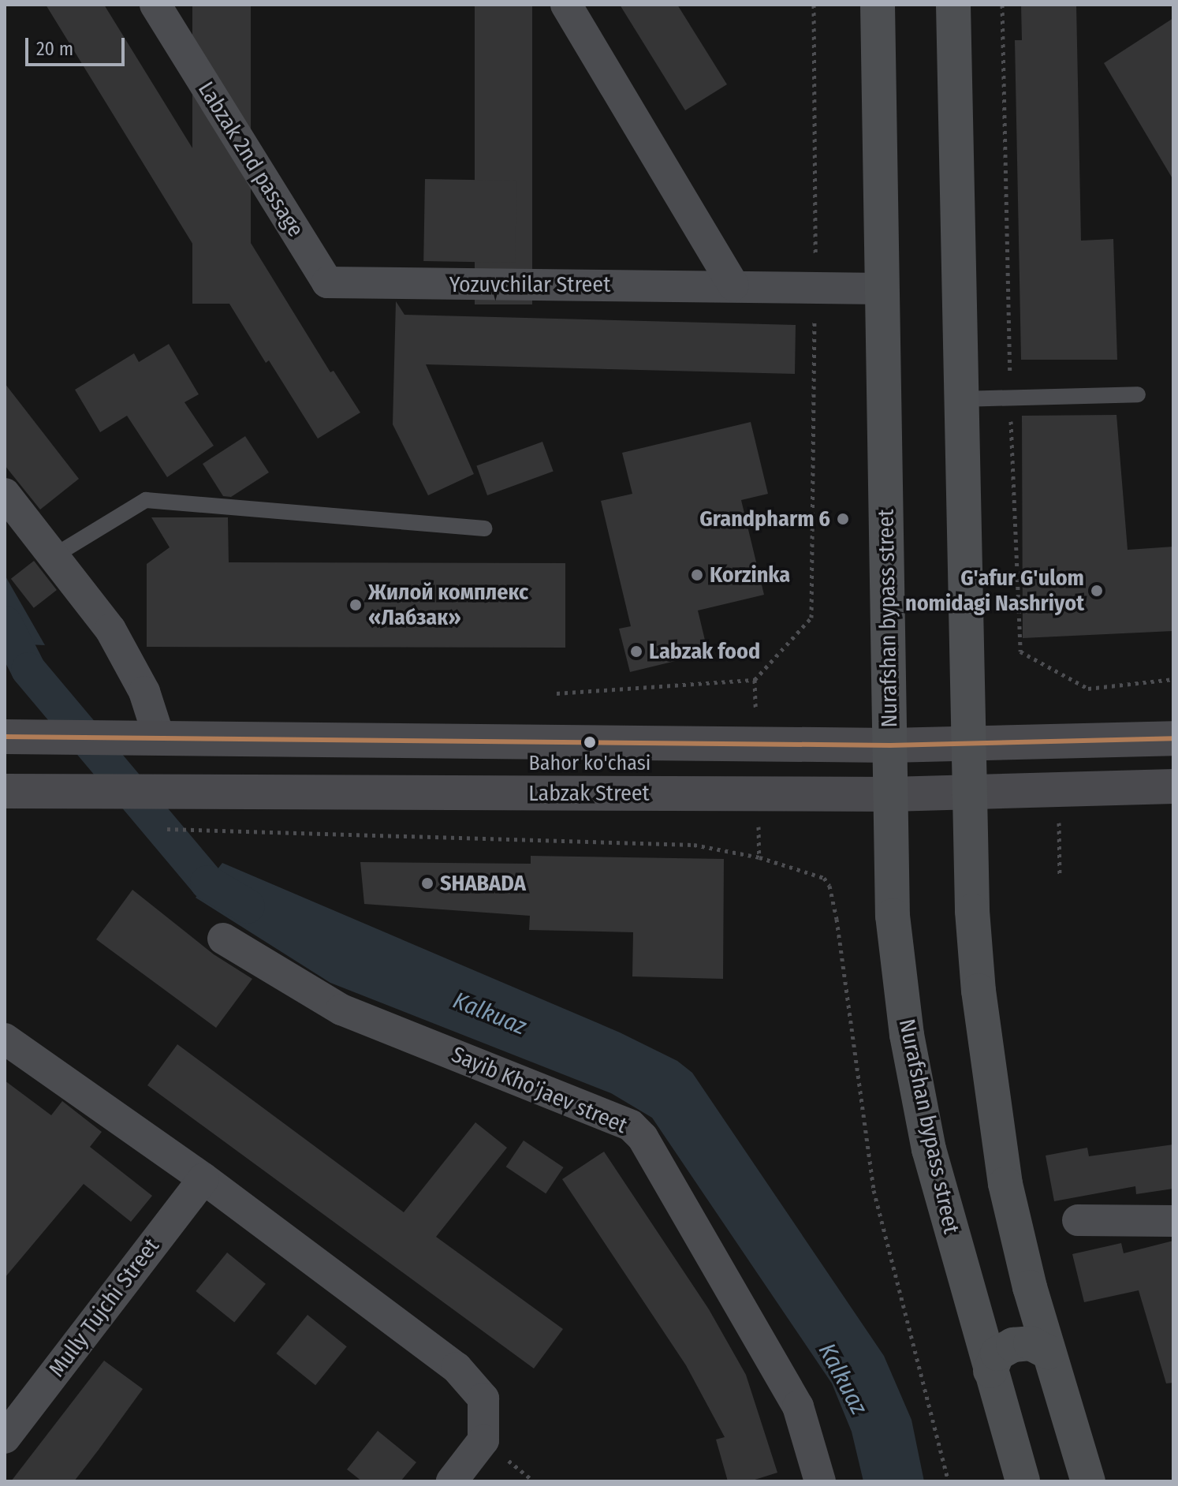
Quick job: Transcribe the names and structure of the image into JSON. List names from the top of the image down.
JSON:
{
  "streets": {
    "main road": ["Nurafshan bypass street", "Labzak Street"],
    "street": [
      "Labzak 2nd passage",
      "Yozuvchilar Street",
      "Sayib Kho'jaev street",
      "Mully Tujchi Street"
    ]
  },
  "crossings": [
    ["Labzak 2nd passage", "Yozuvchilar Street"],
    ["Yozuvchilar Street", "Nurafshan bypass street"],
    ["Nurafshan bypass street", "Labzak Street"]
  ],
  "water": ["Kalkuaz"],
  "places": [
    "Grandpharm 6",
    "Korzinka",
    "G'afur G'ulom nomidagi Nashriyot",
    "Жилой комплекс «Лабзак»",
    "Labzak food",
    "Bahor ko'chasi",
    "SHABADA"
  ],
  "scale_bar": "20 m"
}
